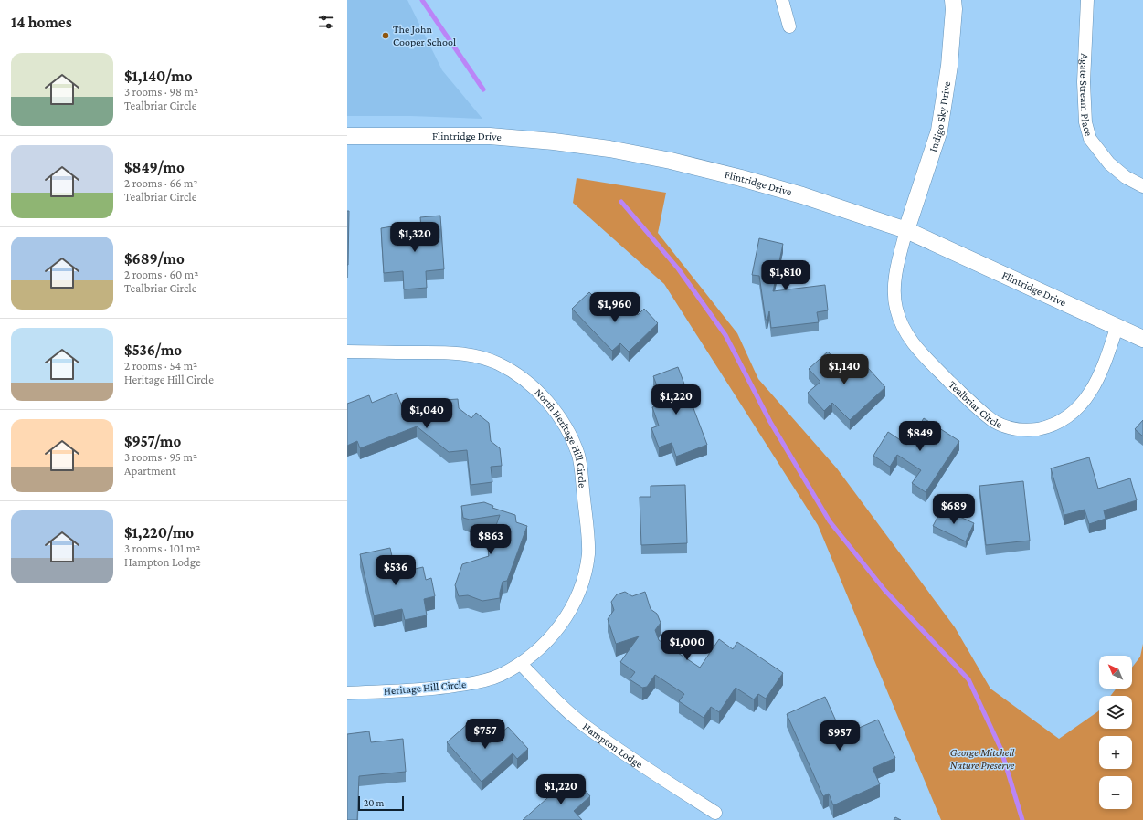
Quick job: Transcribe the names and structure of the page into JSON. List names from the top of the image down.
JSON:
{
  "streets": {
    "street": [
      "Agate Stream Place",
      "Indigo Sky Drive",
      "Flintridge Drive",
      "Tealbriar Circle",
      "North Heritage Hill Circle",
      "Heritage Hill Circle",
      "Hampton Lodge"
    ]
  },
  "crossings": [
    ["Indigo Sky Drive", "Flintridge Drive"],
    ["Indigo Sky Drive", "Tealbriar Circle"],
    ["Flintridge Drive", "Tealbriar Circle"],
    ["North Heritage Hill Circle", "Heritage Hill Circle"],
    ["North Heritage Hill Circle", "Hampton Lodge"],
    ["Heritage Hill Circle", "Hampton Lodge"]
  ],
  "parks": ["George Mitchell Nature Preserve"],
  "places": ["The John Cooper School"],
  "scale_bar": "20 m",
  "north": "top left",
  "page": {
    "heading": "14 homes",
    "list": [
      {
        "name": "$1,140/mo",
        "note": "3 rooms · 98 m² · Tealbriar Circle"
      },
      {
        "name": "$849/mo",
        "note": "2 rooms · 66 m² · Tealbriar Circle"
      },
      {
        "name": "$689/mo",
        "note": "2 rooms · 60 m² · Tealbriar Circle"
      },
      {
        "name": "$536/mo",
        "note": "2 rooms · 54 m² · Heritage Hill Circle"
      },
      {
        "name": "$957/mo",
        "note": "3 rooms · 95 m² · Apartment"
      },
      {
        "name": "$1,220/mo",
        "note": "3 rooms · 101 m² · Hampton Lodge"
      }
    ],
    "price": [
      "$1,320",
      "$1,810",
      "$1,960",
      "$1,140",
      "$1,220",
      "$1,040",
      "$849",
      "$689",
      "$863",
      "$536",
      "$1,000",
      "$757",
      "$957",
      "$1,220"
    ],
    "map_buttons": ["+", "−"],
    "scale": "20 m"
  }
}
